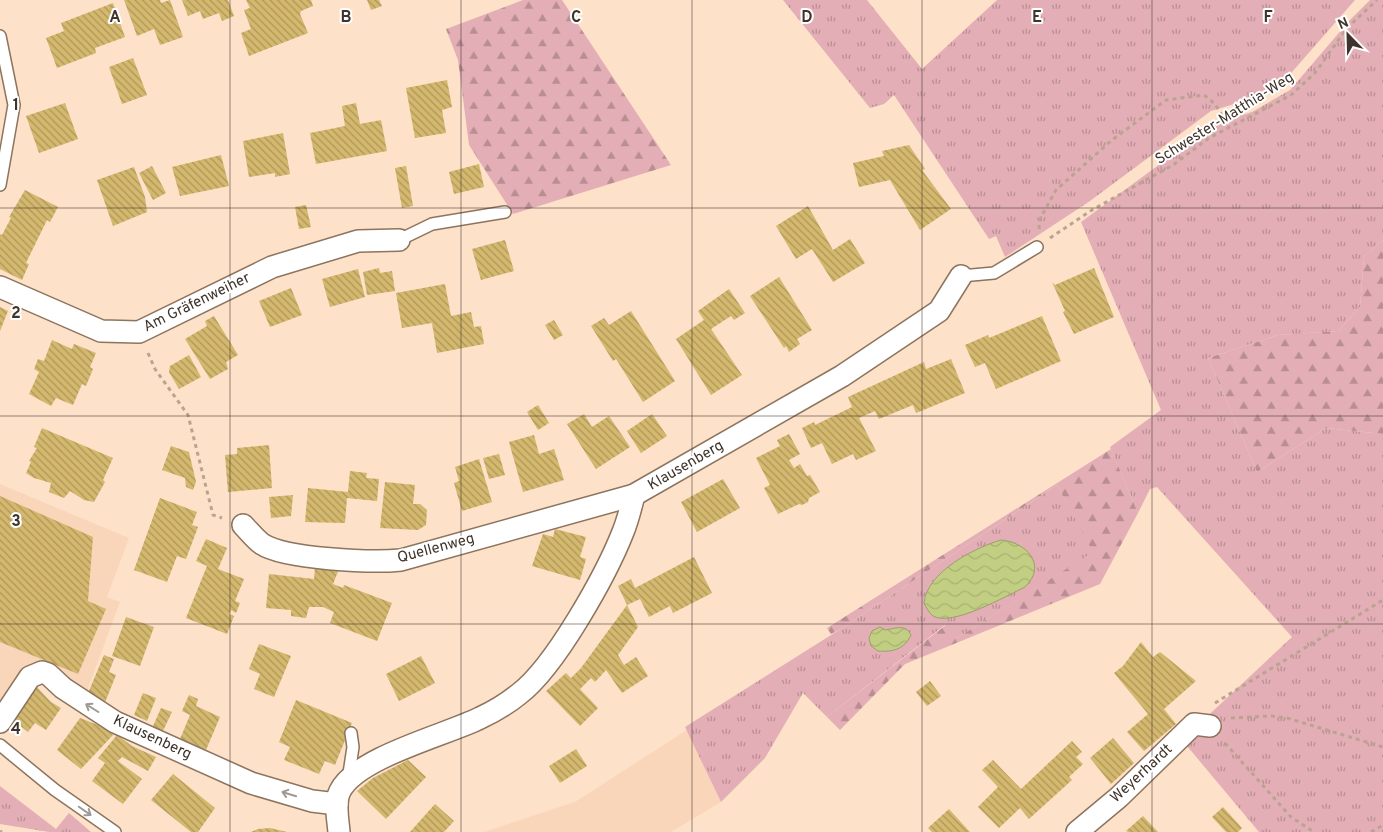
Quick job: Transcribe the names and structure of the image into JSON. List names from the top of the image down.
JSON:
{
  "streets": {
    "street": [
      "Am Gräfenweiher",
      "Klausenberg",
      "Quellenweg",
      "Weyerhardt"
    ],
    "path": ["Schwester-Matthia-Weg"]
  },
  "crossings": [
    ["Schwester-Matthia-Weg", "Klausenberg"],
    ["Klausenberg", "Quellenweg"]
  ],
  "north": "top left",
  "grid": {
    "columns": [
      "A",
      "B",
      "C",
      "D",
      "E",
      "F"
    ],
    "rows": [
      "1",
      "2",
      "3",
      "4"
    ]
  }
}
